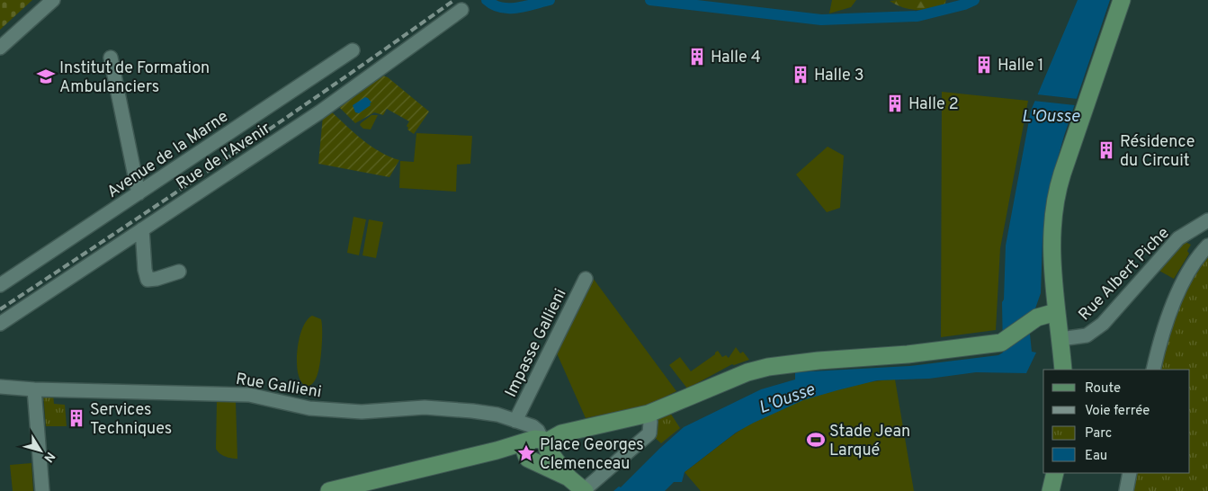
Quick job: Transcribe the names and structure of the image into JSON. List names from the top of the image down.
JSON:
{
  "streets": {
    "street": [
      "Avenue de la Marne",
      "Rue de l'Avenir",
      "Rue Albert Piche",
      "Impasse Gallieni",
      "Rue Gallieni"
    ]
  },
  "crossings": [
    ["Impasse Gallieni", "Rue Gallieni"]
  ],
  "water": ["L'Ousse"],
  "places": {
    "building": [
      "Halle 4",
      "Halle 1",
      "Halle 3",
      "Halle 2",
      "Résidence du Circuit",
      "Services Techniques"
    ],
    "school or university": ["Institut de Formation Ambulanciers"],
    "sports": ["Stade Jean Larqué"],
    "place": ["Place Georges Clemenceau"]
  },
  "legend": [
    "Route",
    "Voie ferrée",
    "Parc",
    "Eau"
  ],
  "north": "bottom right"
}
